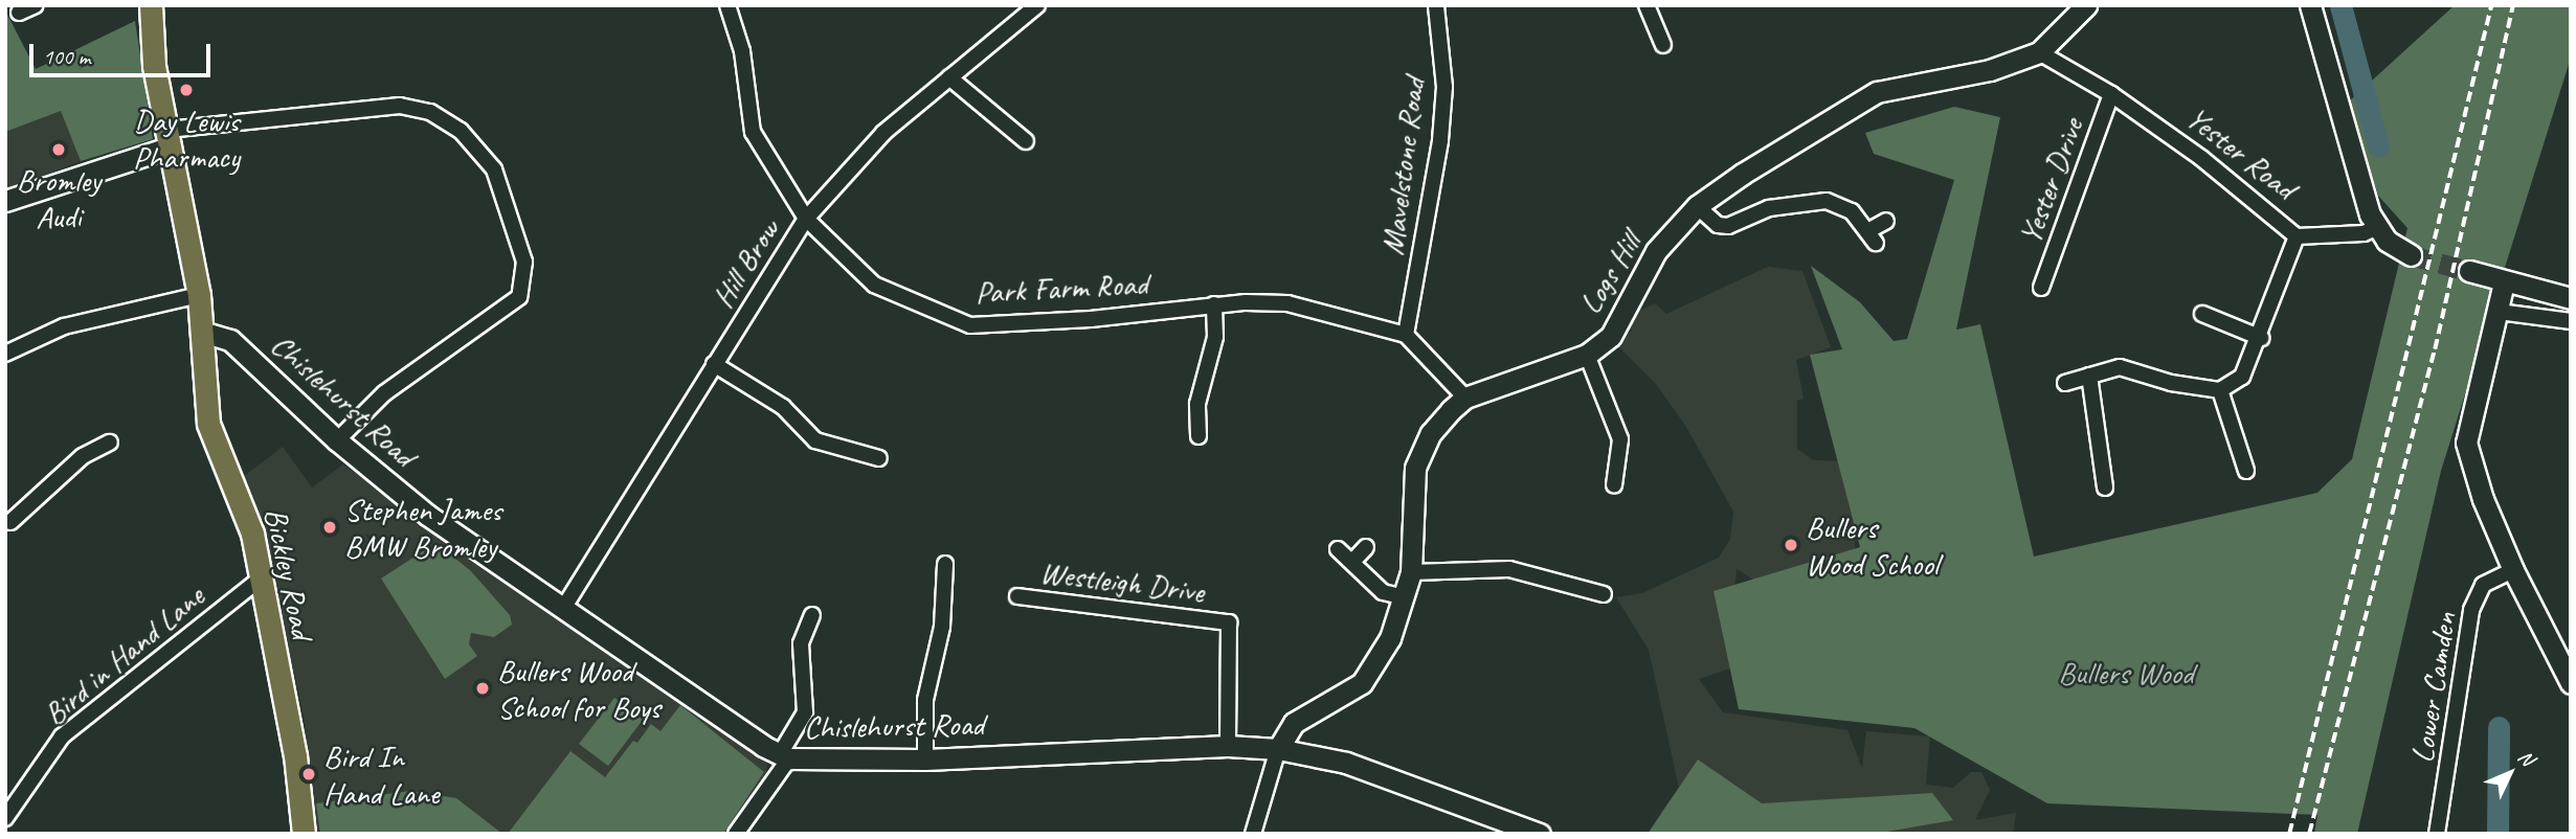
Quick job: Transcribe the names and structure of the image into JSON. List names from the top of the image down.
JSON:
{
  "streets": {
    "main road": ["Bickley Road"],
    "street": [
      "Yester Road",
      "Mavelstone Road",
      "Yester Drive",
      "Hill Brow",
      "Logs Hill",
      "Park Farm Road",
      "Chislehurst Road",
      "Westleigh Drive",
      "Bird in Hand Lane",
      "Lower Camden"
    ]
  },
  "crossings": [
    ["Yester Road", "Yester Drive"],
    ["Yester Road", "Logs Hill"],
    ["Mavelstone Road", "Park Farm Road"],
    ["Hill Brow", "Park Farm Road"],
    ["Hill Brow", "Chislehurst Road"],
    ["Logs Hill", "Chislehurst Road"],
    ["Chislehurst Road", "Bickley Road"],
    ["Chislehurst Road", "Westleigh Drive"],
    ["Bickley Road", "Bird in Hand Lane"]
  ],
  "parks": ["Bullers Wood"],
  "places": [
    "Day Lewis Pharmacy",
    "Bromley Audi",
    "Stephen James BMW Bromley",
    "Bullers Wood School",
    "Bullers Wood School for Boys",
    "Bird In Hand Lane"
  ],
  "scale_bar": "100 m",
  "north": "top right"
}
